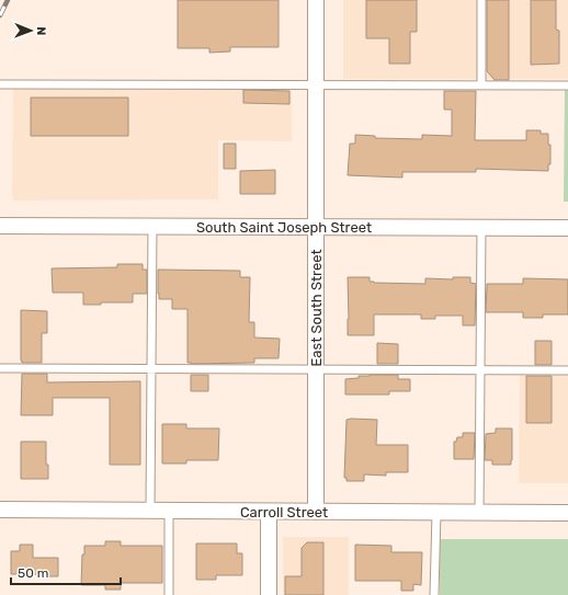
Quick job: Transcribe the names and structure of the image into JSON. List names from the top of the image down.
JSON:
{
  "streets": {
    "street": ["South Saint Joseph Street", "East South Street", "Carroll Street"]
  },
  "crossings": [
    ["South Saint Joseph Street", "East South Street"],
    ["East South Street", "Carroll Street"]
  ],
  "scale_bar": "50 m",
  "north": "right"
}
